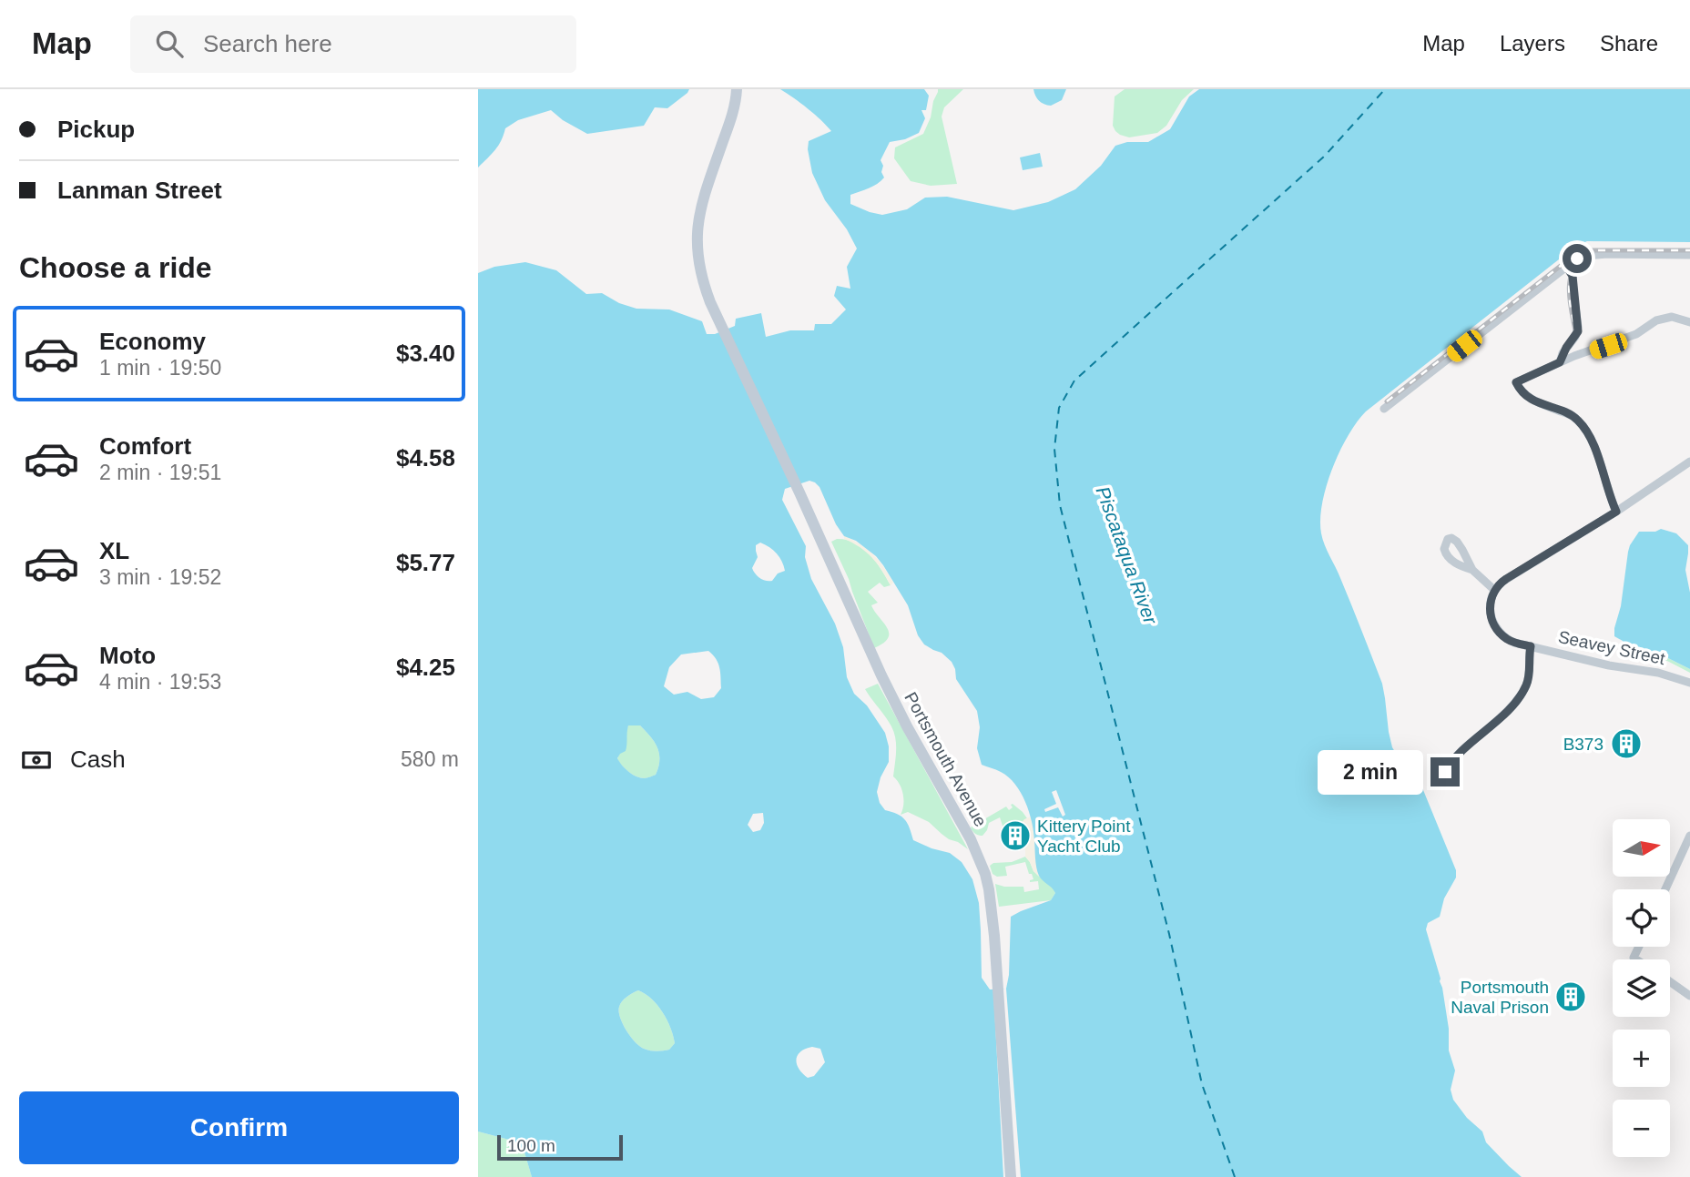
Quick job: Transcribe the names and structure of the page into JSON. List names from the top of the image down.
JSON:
{
  "streets": {
    "main road": ["Portsmouth Avenue"],
    "street": ["Seavey Street"]
  },
  "water": ["Piscataqua River"],
  "places": {
    "building": ["B373", "Kittery Point Yacht Club", "Portsmouth Naval Prison"]
  },
  "scale_bar": "100 m",
  "north": "right",
  "page": {
    "header": "Map",
    "search": "Search here",
    "nav": ["Map", "Layers", "Share"],
    "banner": ["Pickup", "Lanman Street"],
    "heading": "Choose a ride",
    "list": [
      {
        "name": "Economy",
        "note": "1 min · 19:50",
        "value": "$3.40"
      },
      {
        "name": "Comfort",
        "note": "2 min · 19:51",
        "value": "$4.58"
      },
      {
        "name": "XL",
        "note": "3 min · 19:52",
        "value": "$5.77"
      },
      {
        "name": "Moto",
        "note": "4 min · 19:53",
        "value": "$4.25"
      }
    ],
    "pay": ["Cash", "580 m"],
    "bubble": "2 min",
    "map_buttons": ["+", "−"],
    "buttons": "Confirm",
    "scale": "100 m"
  }
}
